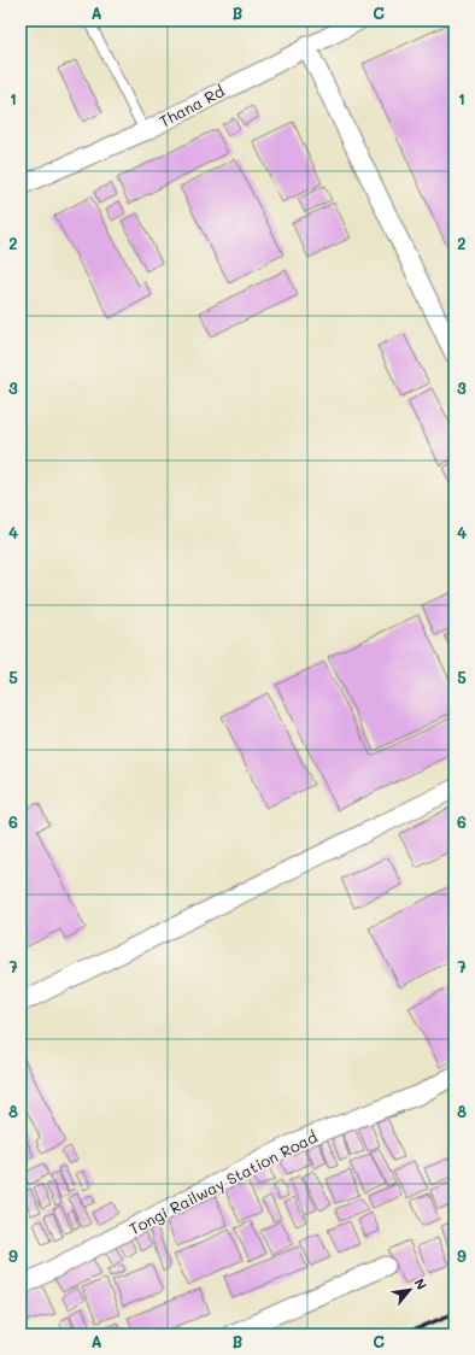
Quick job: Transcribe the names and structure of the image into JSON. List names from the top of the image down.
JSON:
{
  "streets": {
    "street": ["Thana Rd", "Tongi Railway Station Road"]
  },
  "north": "top right",
  "grid": {
    "columns": ["A", "B", "C"],
    "rows": [
      "1",
      "2",
      "3",
      "4",
      "5",
      "6",
      "7",
      "8",
      "9"
    ]
  }
}
